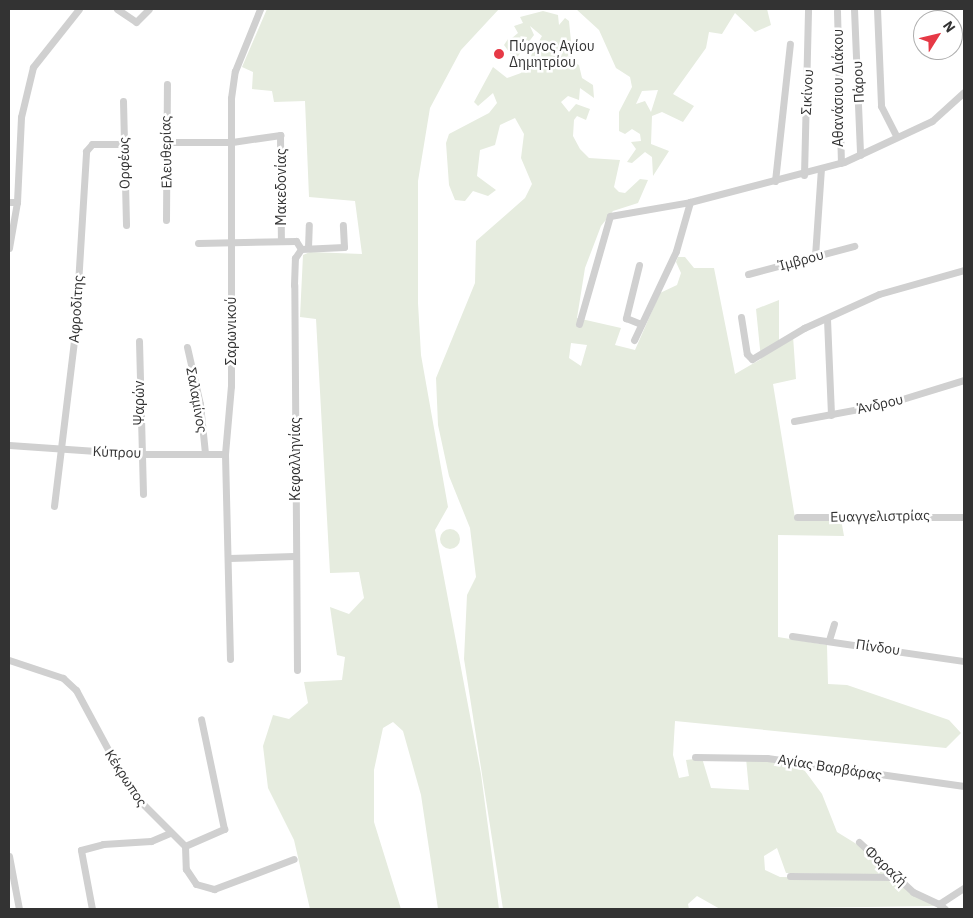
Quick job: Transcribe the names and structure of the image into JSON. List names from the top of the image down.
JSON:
{
  "streets": {
    "street": [
      "Πάρου",
      "Αθανάσιου Διάκου",
      "Σικίνου",
      "Ελευθερίας",
      "Ορφέως",
      "Μακεδονίας",
      "Ίμβρου",
      "Αφροδίτης",
      "Σαρωνικού",
      "Σαλαμίνος",
      "Ψαρών",
      "Άνδρου",
      "Κύπρου",
      "Κεφαλληνίας",
      "Ευαγγελιστρίας",
      "Πίνδου",
      "Αγίας Βαρβάρας",
      "Κέκρωπος",
      "Φαραζή"
    ]
  },
  "crossings": [
    ["Ορφέως", "Αφροδίτης"],
    ["Μακεδονίας", "Σαρωνικού"],
    ["Αφροδίτης", "Κύπρου"],
    ["Σαρωνικού", "Κύπρου"],
    ["Σαλαμίνος", "Κύπρου"],
    ["Ψαρών", "Κύπρου"]
  ],
  "places": ["Πύργος Αγίου Δημητρίου"],
  "north": "top right"
}
